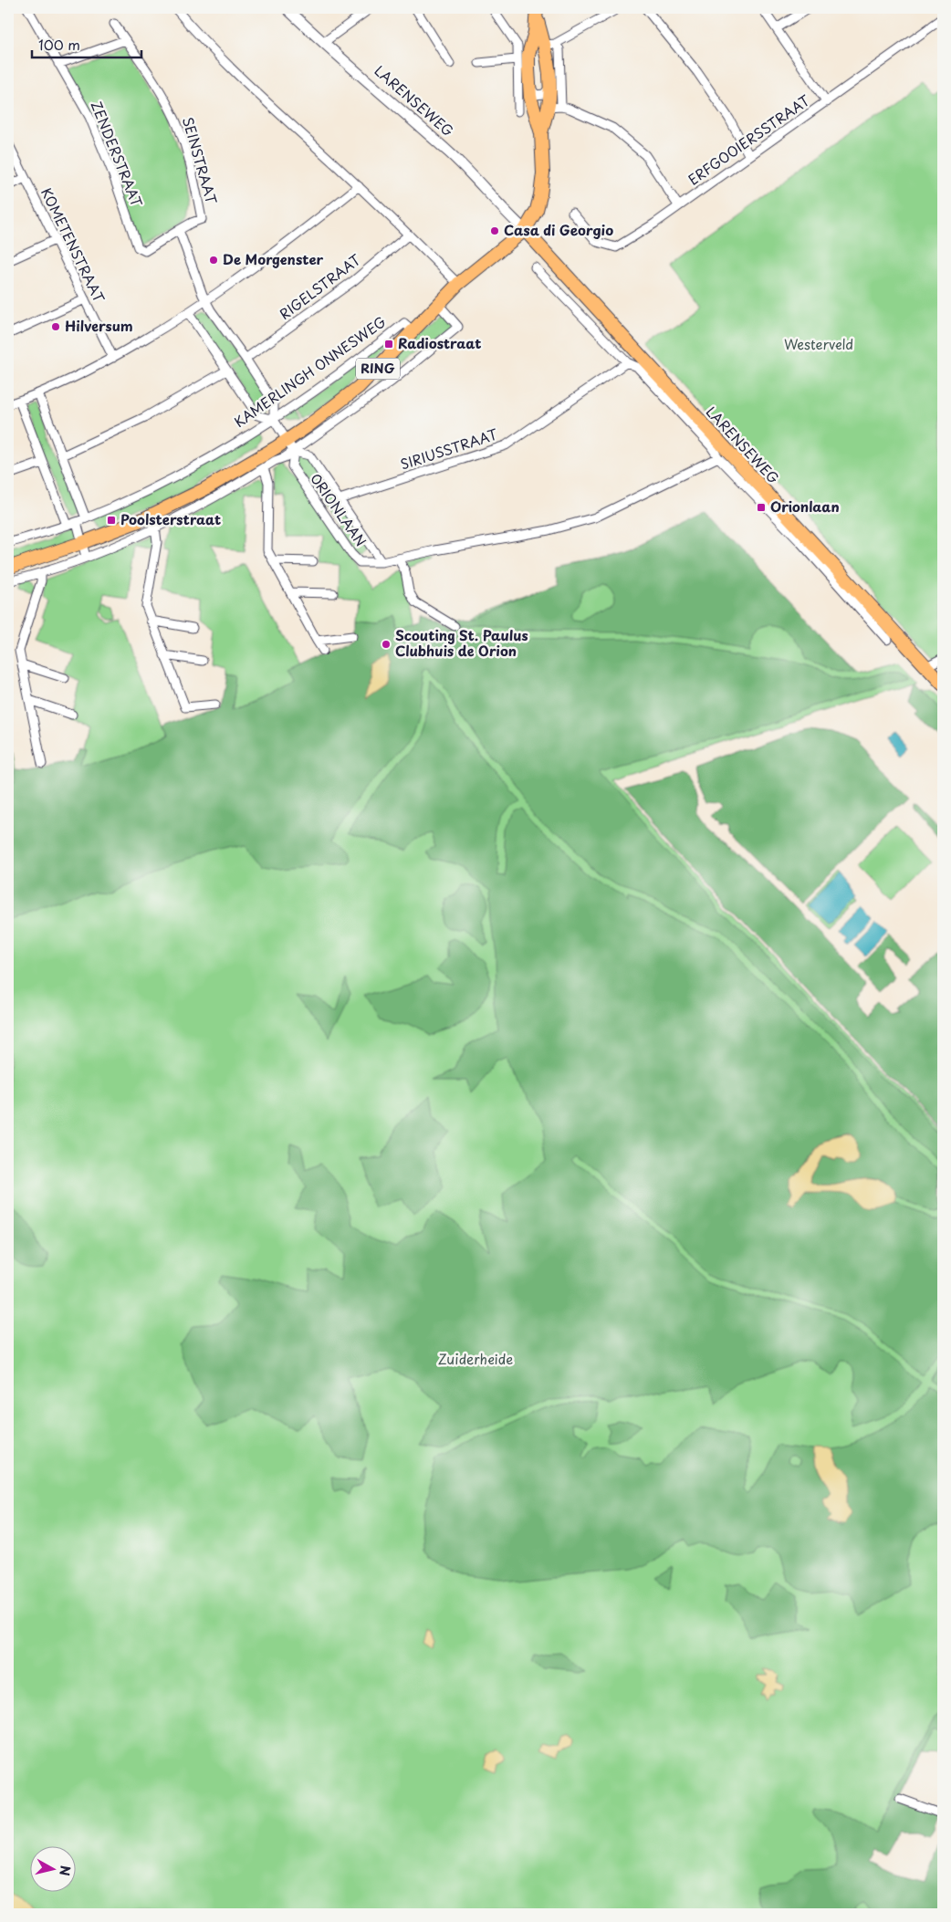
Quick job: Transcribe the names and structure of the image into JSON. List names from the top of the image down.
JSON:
{
  "streets": {
    "main road": ["LARENSEWEG", "RING", "KAMERLINGH ONNESWEG"],
    "street": [
      "ERFGOOIERSSTRAAT",
      "ZENDERSTRAAT",
      "SEINSTRAAT",
      "KOMETENSTRAAT",
      "RIGELSTRAAT",
      "SIRIUSSTRAAT",
      "ORIONLAAN"
    ]
  },
  "crossings": [
    ["LARENSEWEG", "RING"],
    ["LARENSEWEG", "KAMERLINGH ONNESWEG"],
    ["LARENSEWEG", "SIRIUSSTRAAT"],
    ["LARENSEWEG", "ORIONLAAN"],
    ["ZENDERSTRAAT", "SEINSTRAAT"],
    ["RIGELSTRAAT", "ORIONLAAN"],
    ["RING", "KAMERLINGH ONNESWEG"],
    ["KAMERLINGH ONNESWEG", "ORIONLAAN"],
    ["SIRIUSSTRAAT", "ORIONLAAN"]
  ],
  "parks": ["Westerveld", "Zuiderheide"],
  "places": {
    "other": [
      "Casa di Georgio",
      "De Morgenster",
      "Hilversum",
      "Scouting St. Paulus Clubhuis de Orion"
    ],
    "transit": ["Radiostraat", "Orionlaan", "Poolsterstraat"]
  },
  "scale_bar": "100 m",
  "north": "right"
}
